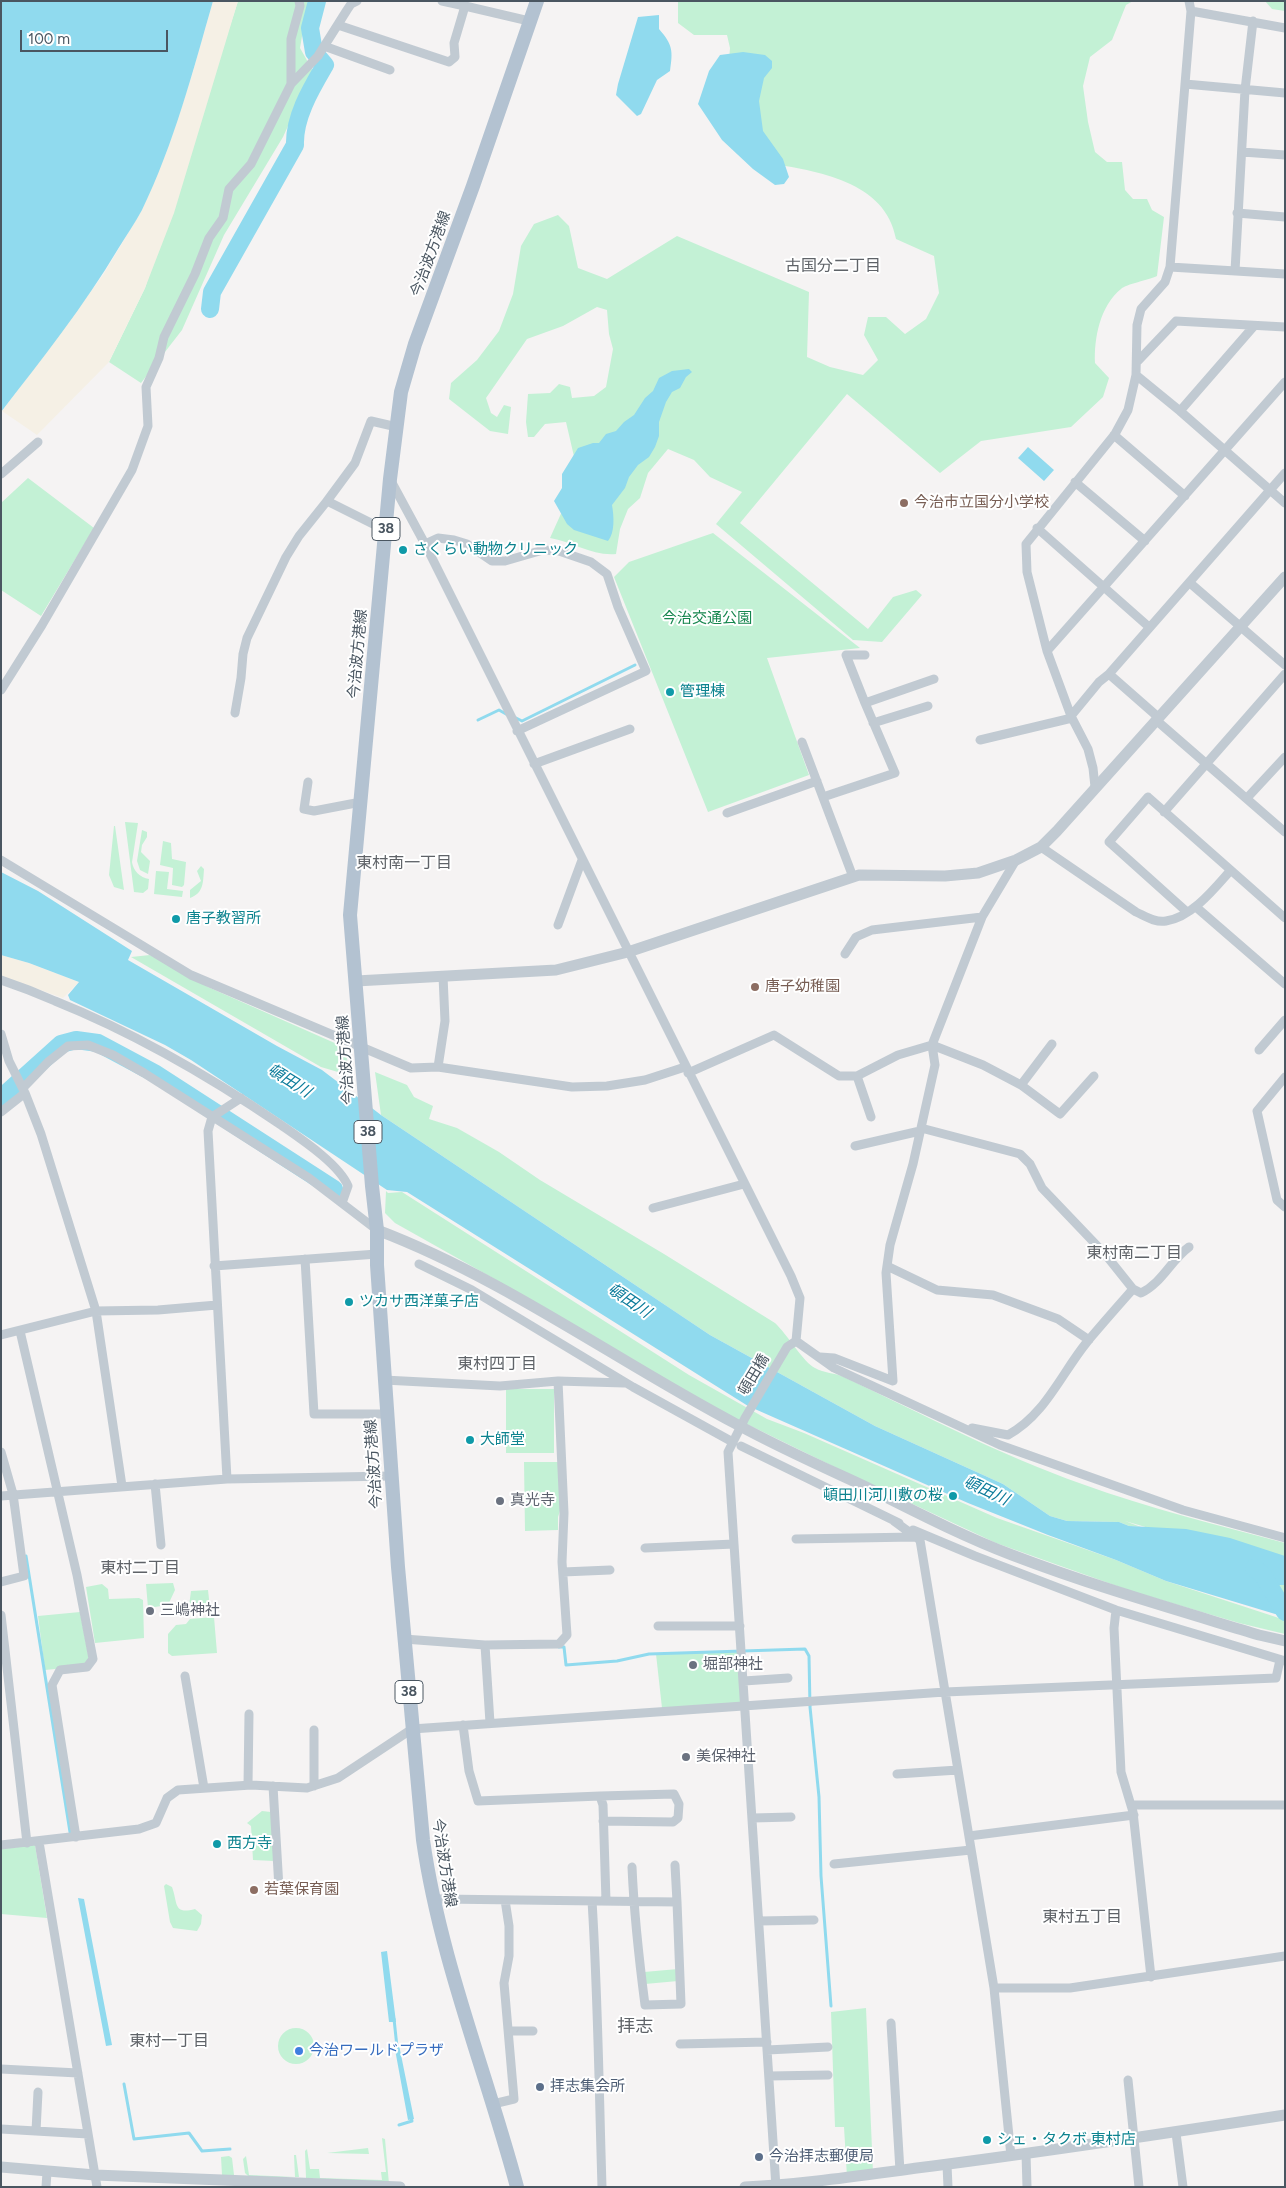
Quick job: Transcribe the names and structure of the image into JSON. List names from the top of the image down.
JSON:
{
  "streets": {
    "main road": ["今治波方港線", "38"],
    "street": ["頓田橋"]
  },
  "districts": [
    "古国分二丁目",
    "東村南一丁目",
    "東村南二丁目",
    "東村四丁目",
    "東村二丁目",
    "東村五丁目",
    "拝志",
    "東村一丁目"
  ],
  "water": ["頓田川"],
  "parks": ["今治交通公園"],
  "places": [
    "今治市立国分小学校",
    "さくらい動物クリニック",
    "管理棟",
    "唐子教習所",
    "唐子幼稚園",
    "ツカサ西洋菓子店",
    "大師堂",
    "頓田川河川敷の桜",
    "真光寺",
    "三嶋神社",
    "堀部神社",
    "美保神社",
    "西方寺",
    "若葉保育園",
    "今治ワールドプラザ",
    "拝志集会所",
    "シェ・タクボ 東村店",
    "今治拝志郵便局"
  ],
  "scale_bar": "100 m"
}
